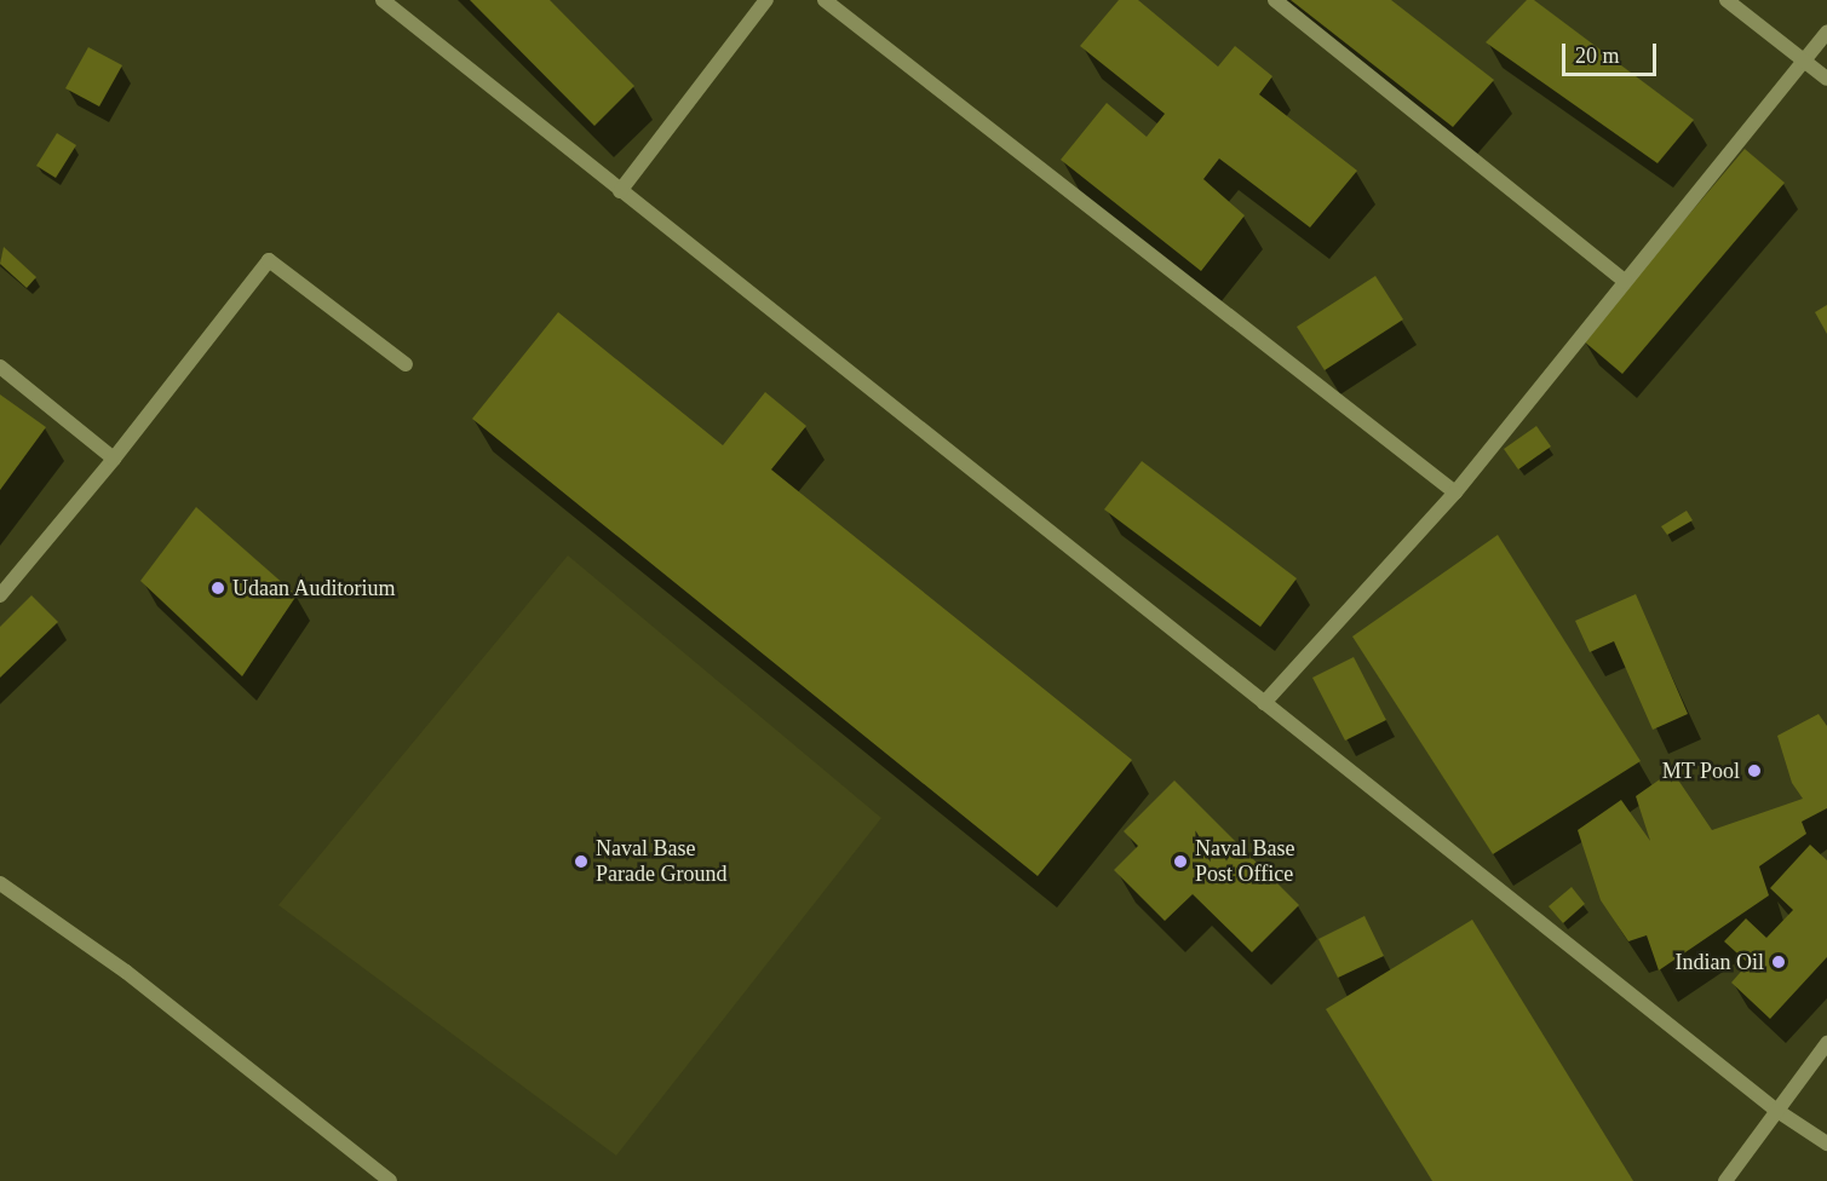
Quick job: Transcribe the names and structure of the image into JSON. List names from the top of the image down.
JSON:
{
  "places": [
    "Udaan Auditorium",
    "MT Pool",
    "Naval Base Parade Ground",
    "Naval Base Post Office",
    "Indian Oil"
  ],
  "scale_bar": "20 m"
}
